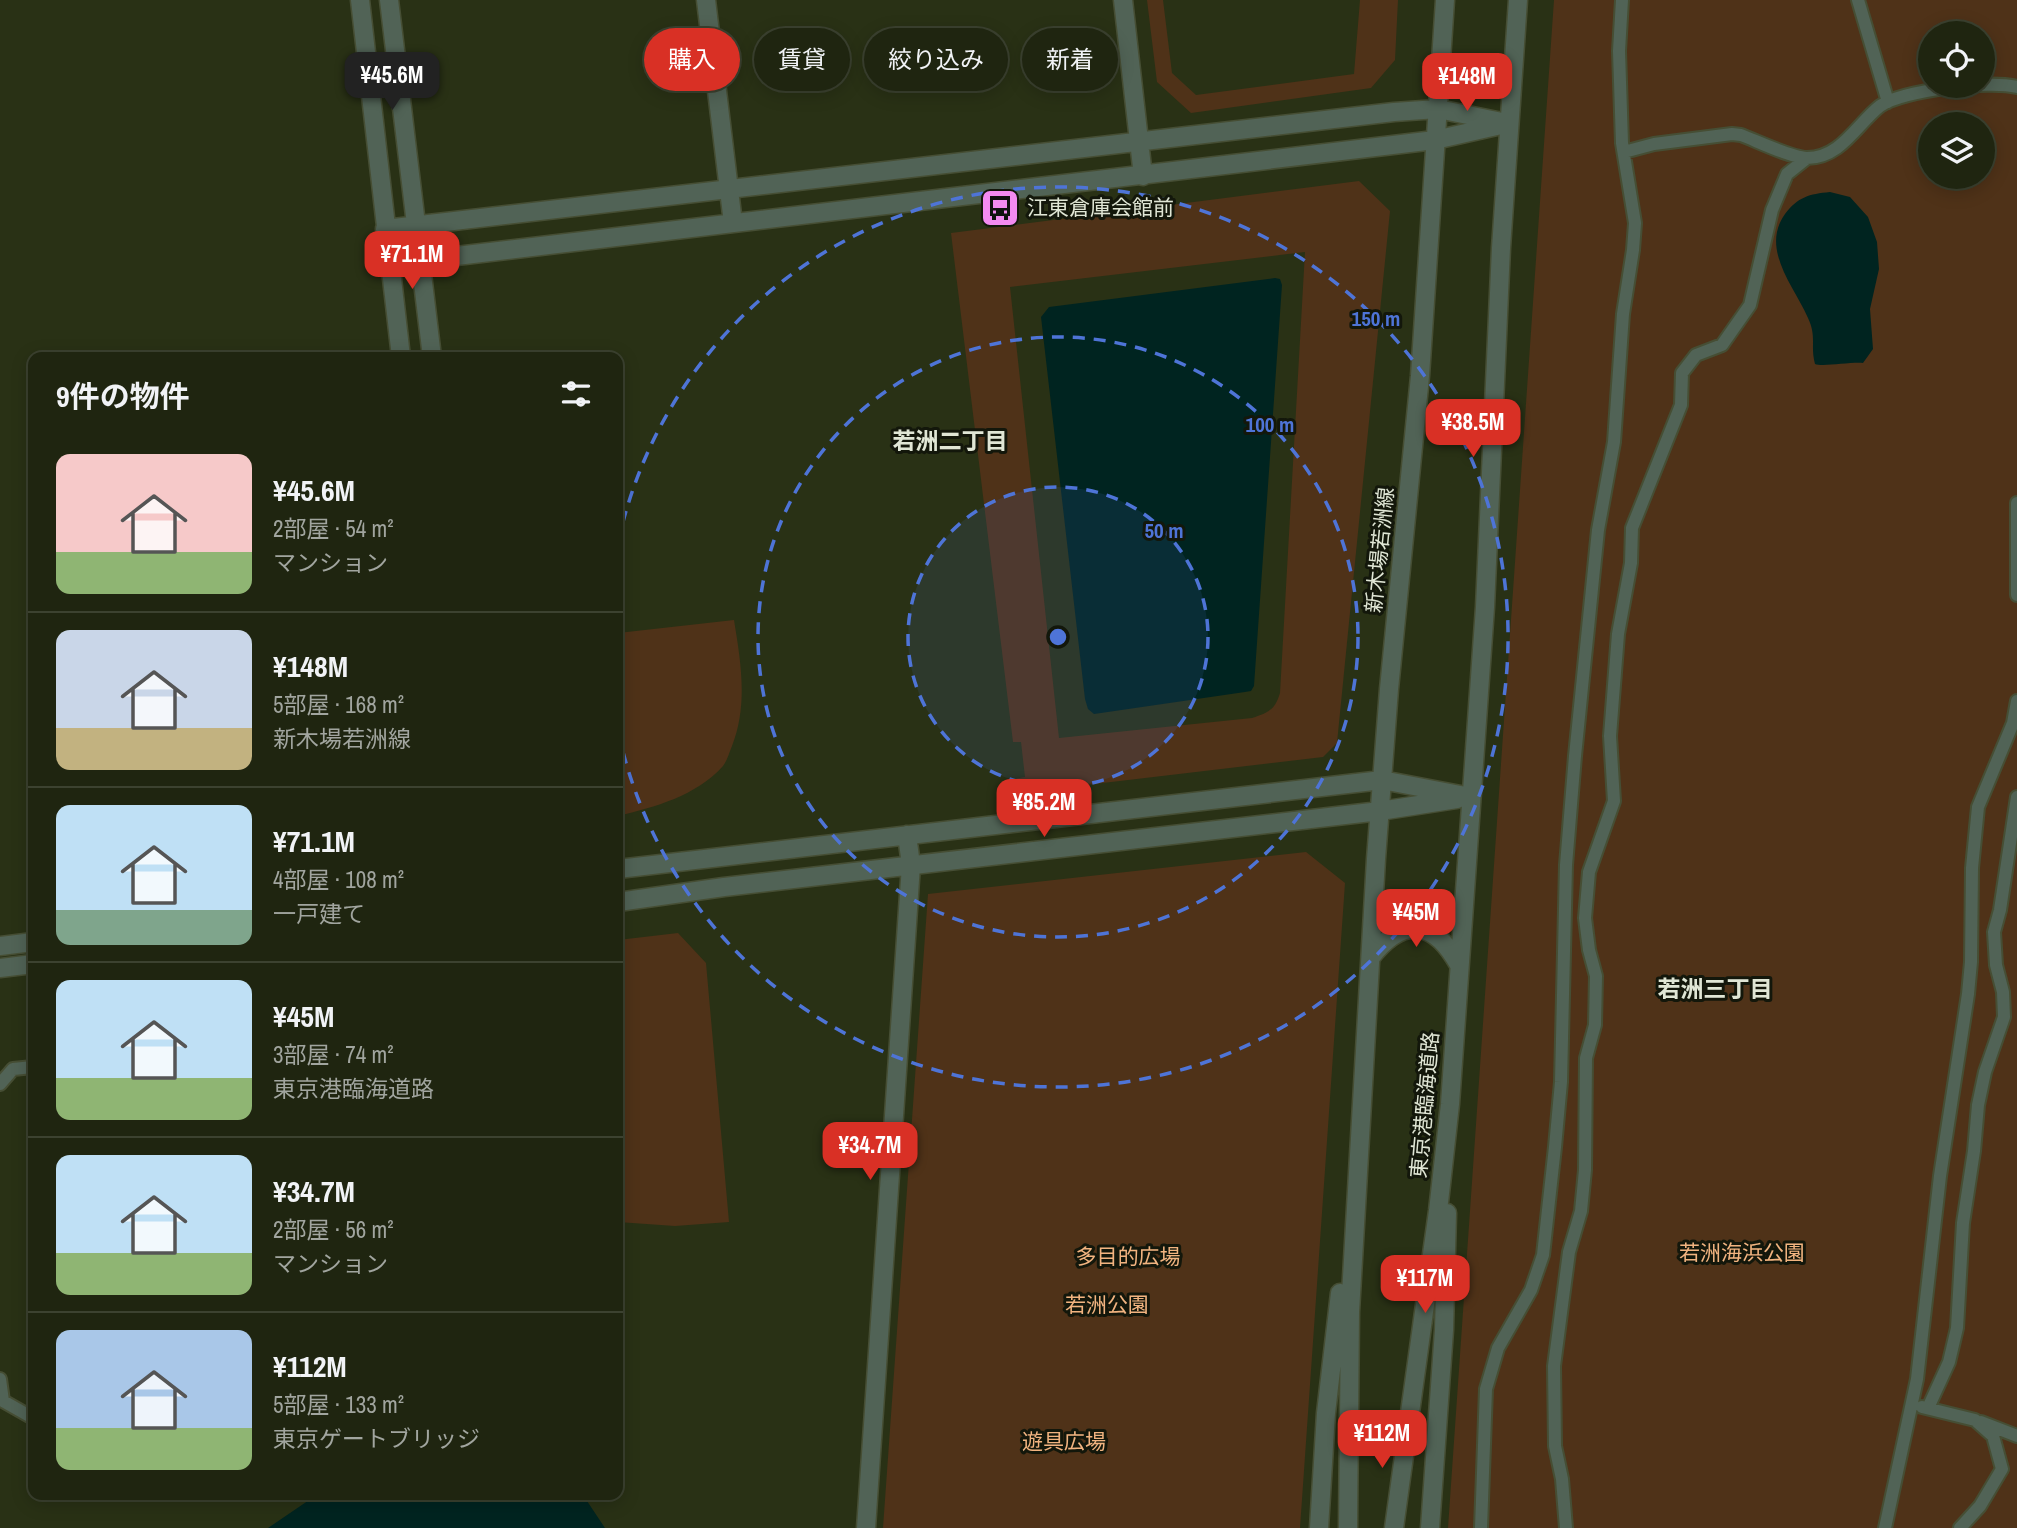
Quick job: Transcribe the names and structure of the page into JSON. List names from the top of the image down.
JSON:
{
  "streets": {
    "street": ["新木場若洲線", "東京港臨海道路"]
  },
  "districts": ["若洲二丁目", "若洲三丁目"],
  "parks": [
    "若洲海浜公園",
    "多目的広場",
    "若洲公園",
    "遊具広場"
  ],
  "places": {
    "bus stop": ["江東倉庫会館前"]
  },
  "page": {
    "chip": [
      "購入",
      "賃貸",
      "絞り込み",
      "新着"
    ],
    "price": [
      "¥45.6M",
      "¥148M",
      "¥71.1M",
      "¥38.5M",
      "¥85.2M",
      "¥45M",
      "¥34.7M",
      "¥117M",
      "¥112M"
    ],
    "heading": "9件の物件",
    "list": [
      {
        "name": "¥45.6M",
        "note": "2部屋 · 54 m² · マンション"
      },
      {
        "name": "¥148M",
        "note": "5部屋 · 168 m² · 新木場若洲線"
      },
      {
        "name": "¥71.1M",
        "note": "4部屋 · 108 m² · 一戸建て"
      },
      {
        "name": "¥45M",
        "note": "3部屋 · 74 m² · 東京港臨海道路"
      },
      {
        "name": "¥34.7M",
        "note": "2部屋 · 56 m² · マンション"
      },
      {
        "name": "¥112M",
        "note": "5部屋 · 133 m² · 東京ゲートブリッジ"
      }
    ]
  },
  "rings": ["150 m", "100 m", "50 m"]
}
